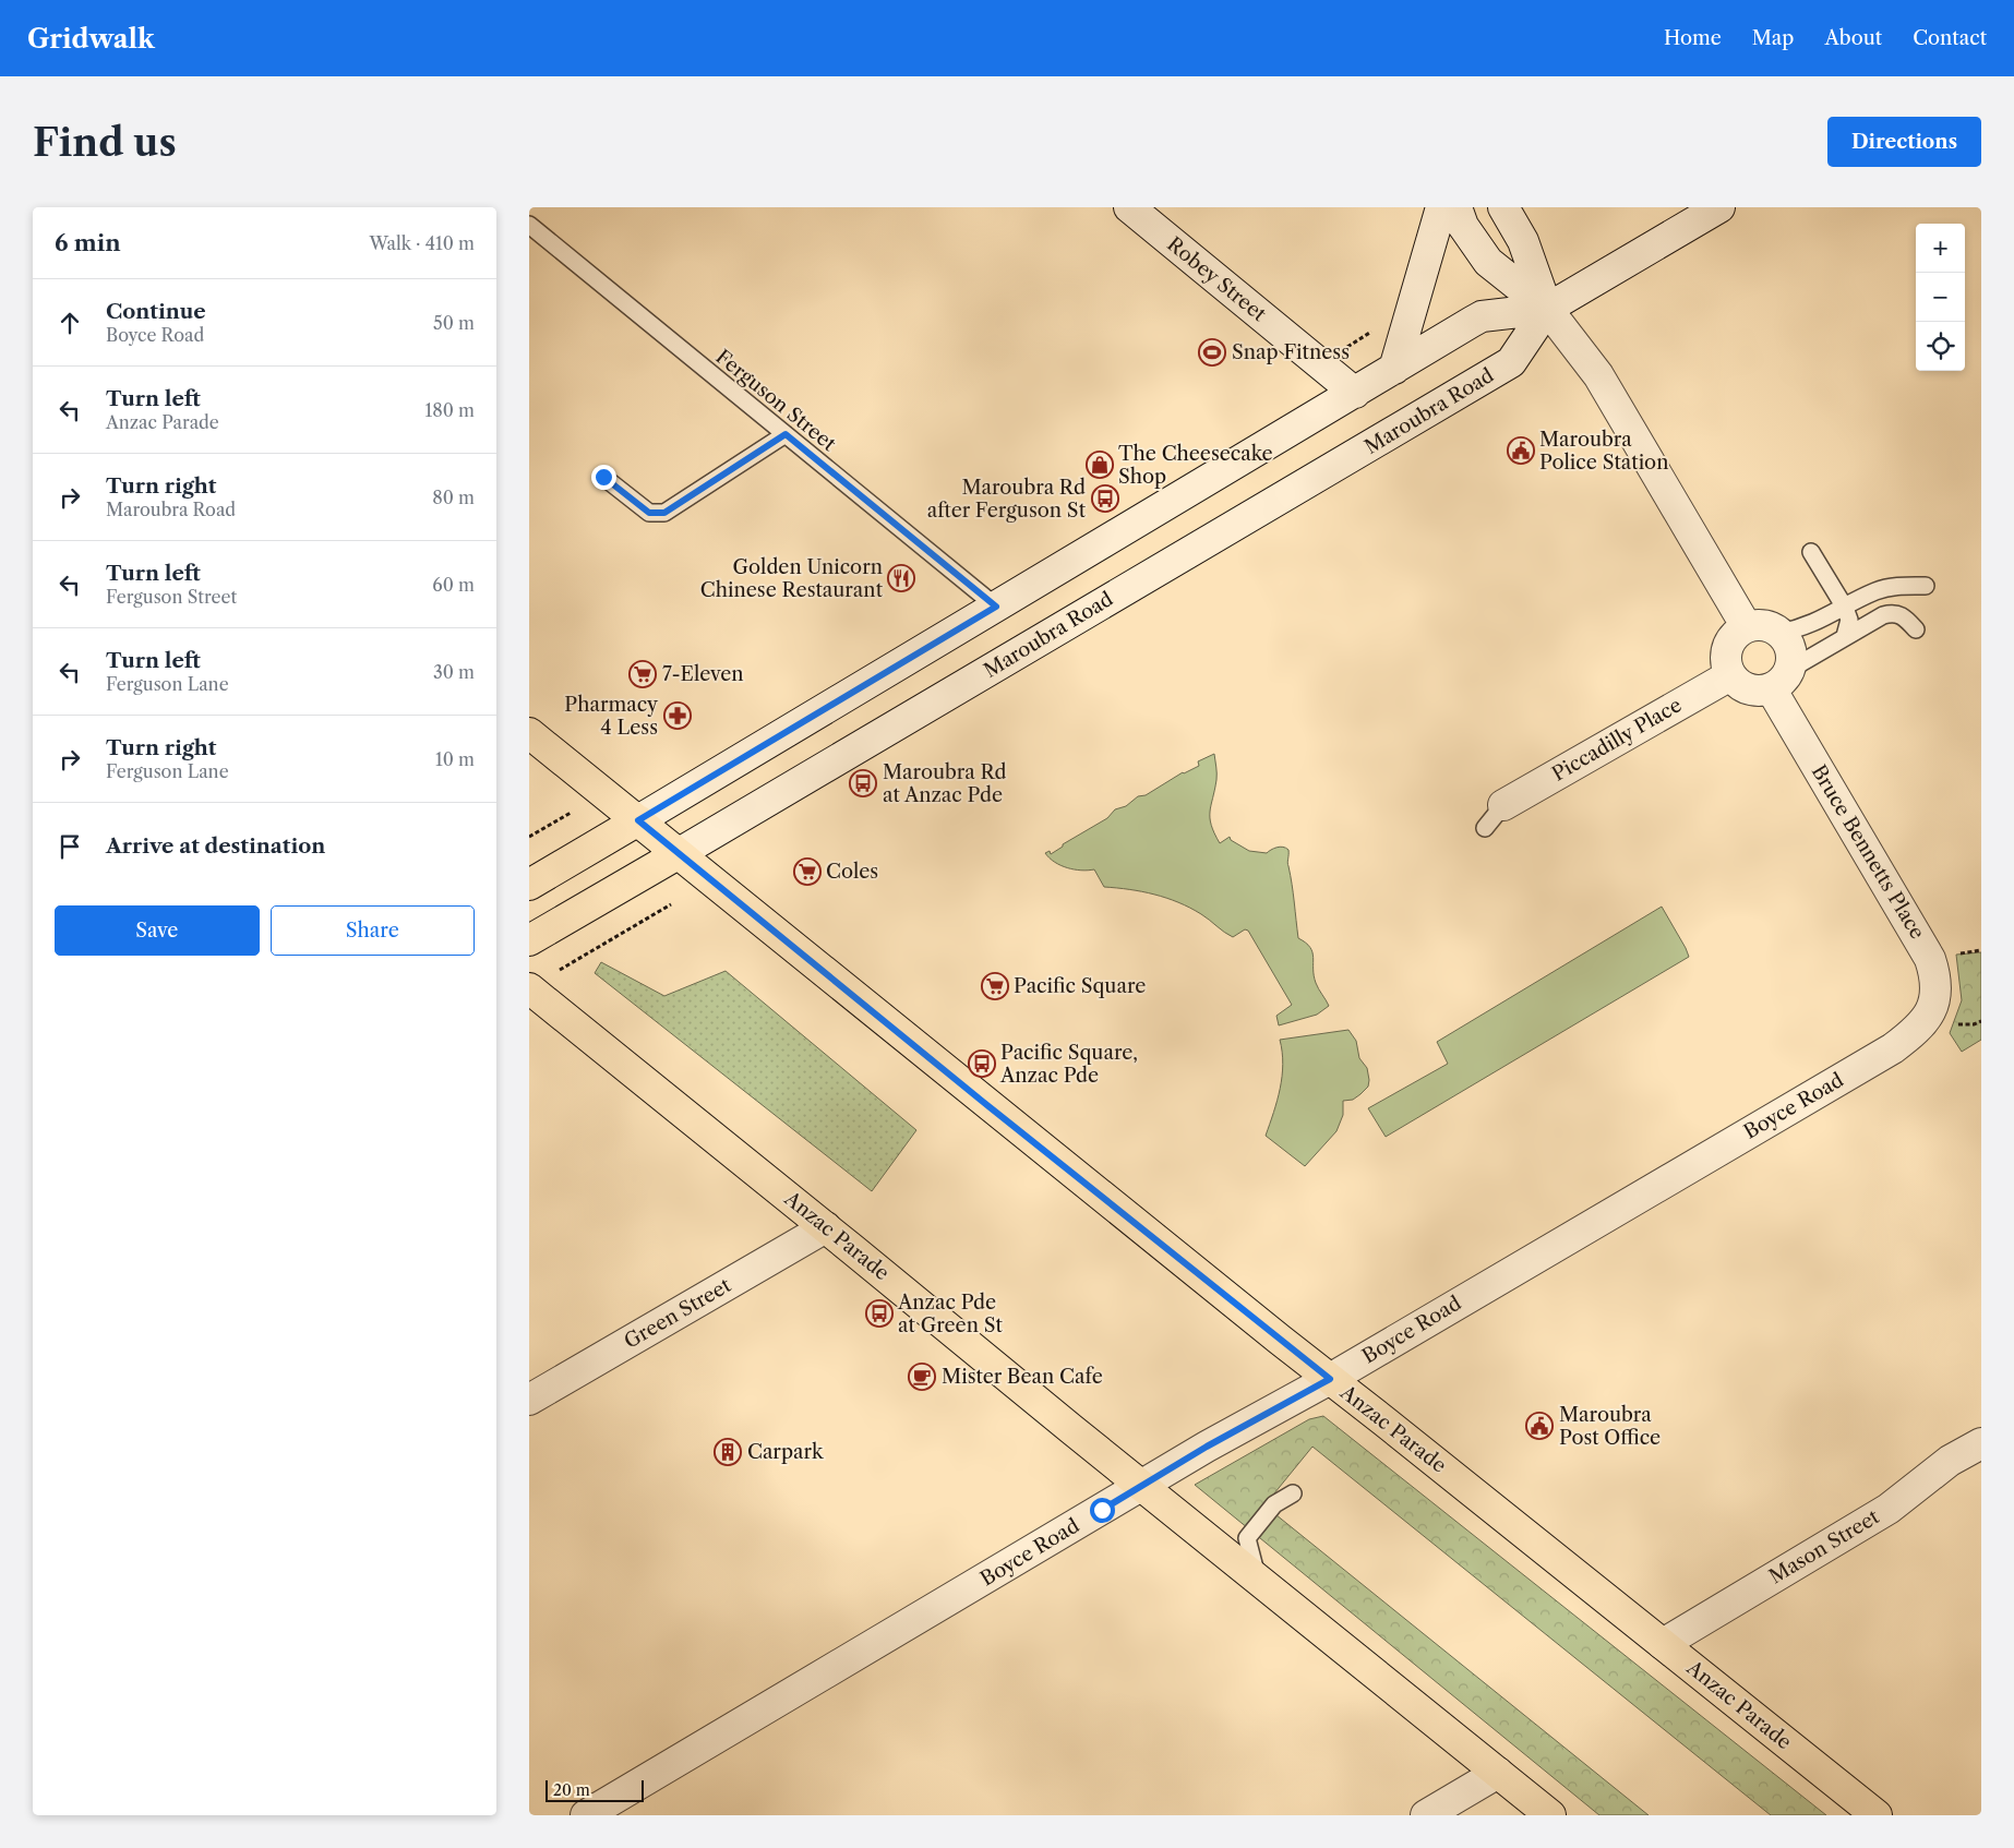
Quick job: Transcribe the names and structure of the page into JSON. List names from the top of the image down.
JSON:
{
  "streets": {
    "main road": ["Maroubra Road", "Anzac Parade"],
    "street": [
      "Robey Street",
      "Piccadilly Place",
      "Bruce Bennetts Place",
      "Boyce Road",
      "Green Street",
      "Mason Street"
    ],
    "lane": ["Ferguson Street"]
  },
  "crossings": [
    ["Robey Street", "Maroubra Road"],
    ["Ferguson Street", "Maroubra Road"],
    ["Maroubra Road", "Anzac Parade"],
    ["Piccadilly Place", "Bruce Bennetts Place"],
    ["Bruce Bennetts Place", "Boyce Road"],
    ["Boyce Road", "Anzac Parade"],
    ["Anzac Parade", "Green Street"],
    ["Anzac Parade", "Mason Street"]
  ],
  "places": {
    "sports": ["Snap Fitness"],
    "public building": ["Maroubra Police Station", "Maroubra Post Office"],
    "shop": ["The Cheesecake Shop"],
    "bus stop": [
      "Maroubra Rd after Ferguson St",
      "Maroubra Rd at Anzac Pde",
      "Pacific Square, Anzac Pde",
      "Anzac Pde at Green St"
    ],
    "restaurant": ["Golden Unicorn Chinese Restaurant"],
    "supermarket": ["7-Eleven", "Coles", "Pacific Square"],
    "pharmacy": ["Pharmacy 4 Less"],
    "cafe": ["Mister Bean Cafe"],
    "building": ["Carpark"]
  },
  "scale_bar": "20 m",
  "page": {
    "header": "Gridwalk",
    "nav": [
      "Home",
      "Map",
      "About",
      "Contact"
    ],
    "buttons": [
      "Directions",
      ["Save", "Share"]
    ],
    "title": "Find us",
    "heading": ["6 min", "Walk · 410 m"],
    "map_buttons": ["+", "−"],
    "list": [
      ["Continue", "Boyce Road", "50 m"],
      ["Turn left", "Anzac Parade", "180 m"],
      ["Turn right", "Maroubra Road", "80 m"],
      ["Turn left", "Ferguson Street", "60 m"],
      ["Turn left", "Ferguson Lane", "30 m"],
      ["Turn right", "Ferguson Lane", "10 m"],
      "Arrive at destination"
    ],
    "scale": "20 m"
  }
}
